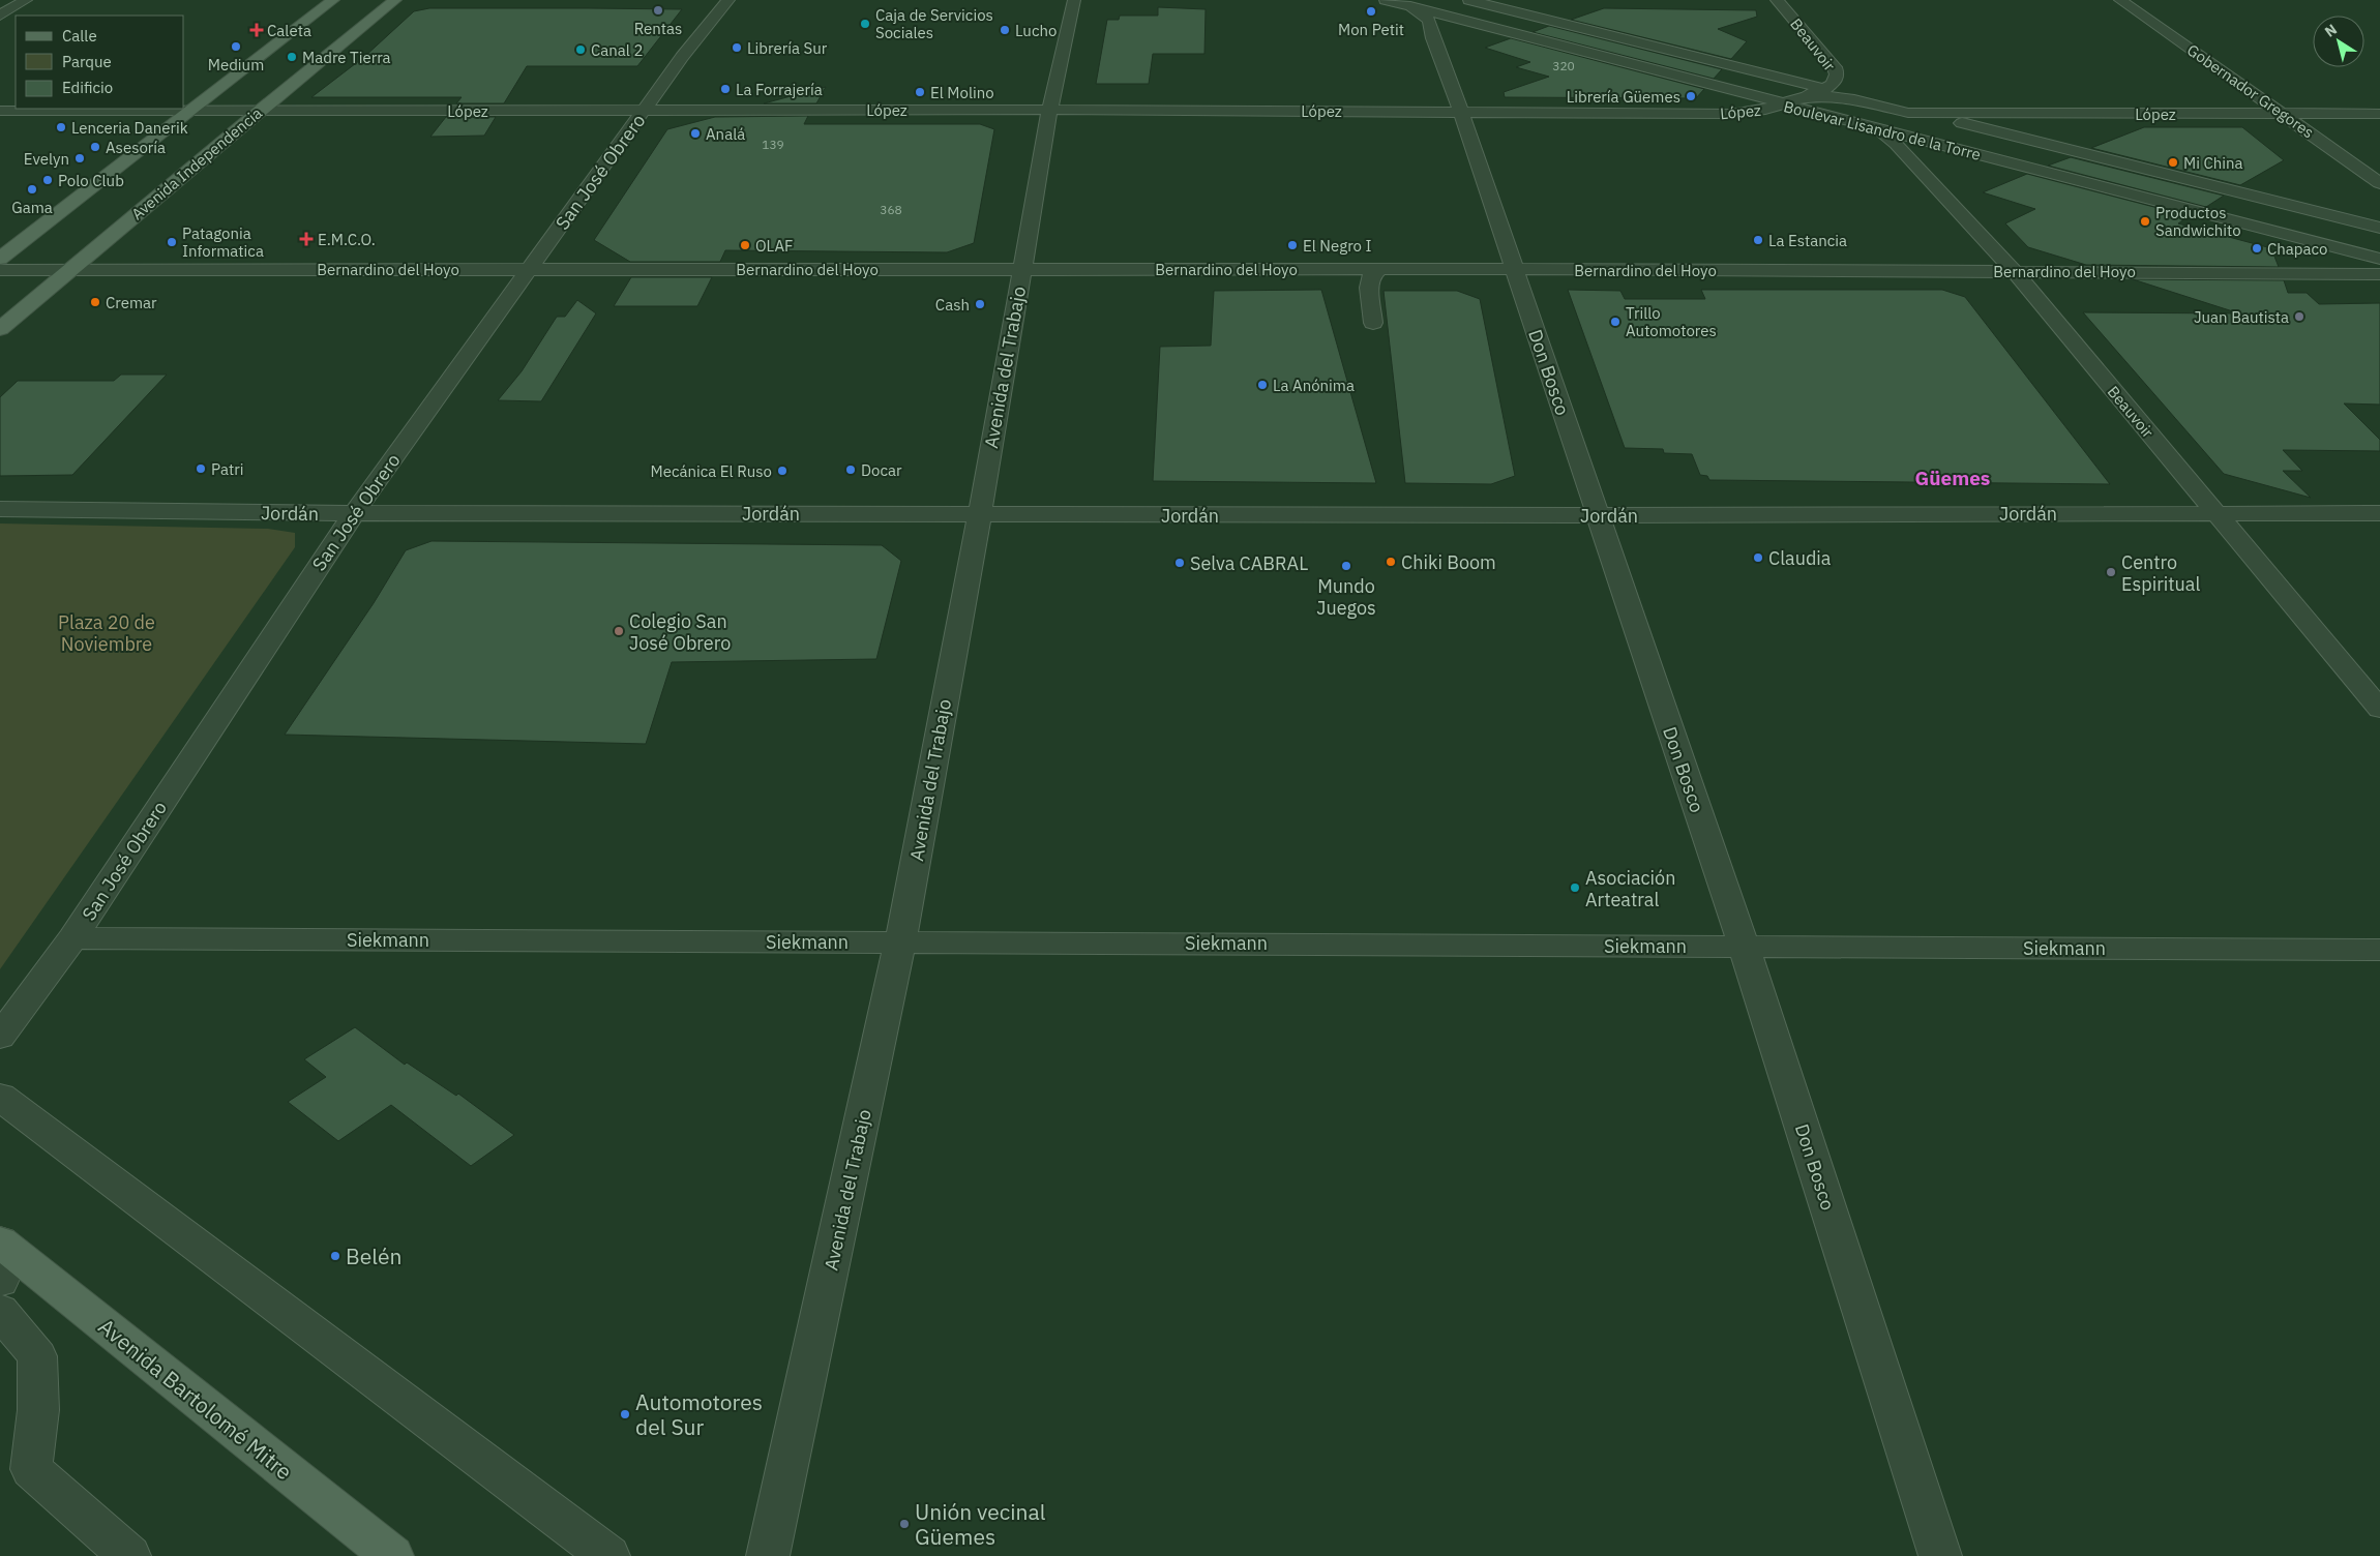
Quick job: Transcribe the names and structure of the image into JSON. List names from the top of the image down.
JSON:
{
  "streets": {
    "main road": ["Avenida Independencia", "Avenida Bartolomé Mitre"],
    "street": [
      "Beauvoir",
      "Gobernador Gregores",
      "López",
      "Boulevar Lisandro de la Torre",
      "San José Obrero",
      "Bernardino del Hoyo",
      "Avenida del Trabajo",
      "Don Bosco",
      "Jordán",
      "Siekmann"
    ]
  },
  "crossings": [
    ["Beauvoir", "Boulevar Lisandro de la Torre"],
    ["Beauvoir", "Bernardino del Hoyo"],
    ["Beauvoir", "Jordán"],
    ["Gobernador Gregores", "López"],
    ["López", "Boulevar Lisandro de la Torre"],
    ["López", "Avenida Independencia"],
    ["López", "San José Obrero"],
    ["López", "Avenida del Trabajo"],
    ["López", "Don Bosco"],
    ["Boulevar Lisandro de la Torre", "Don Bosco"],
    ["Avenida Independencia", "Bernardino del Hoyo"],
    ["San José Obrero", "Bernardino del Hoyo"],
    ["San José Obrero", "Jordán"],
    ["San José Obrero", "Siekmann"],
    ["Bernardino del Hoyo", "Avenida del Trabajo"],
    ["Bernardino del Hoyo", "Don Bosco"],
    ["Avenida del Trabajo", "Jordán"],
    ["Avenida del Trabajo", "Siekmann"],
    ["Don Bosco", "Jordán"],
    ["Don Bosco", "Siekmann"]
  ],
  "districts": ["Güemes"],
  "parks": ["Plaza 20 de Noviembre"],
  "places": {
    "other": [
      "Rentas",
      "Mon Petit",
      "Caja de Servicios Sociales",
      "Lucho",
      "Medium",
      "Librería Sur",
      "Canal 2",
      "Madre Tierra",
      "La Forrajería",
      "El Molino",
      "Librería Güemes",
      "Lenceria Danerik",
      "Analá",
      "Asesoría",
      "Evelyn",
      "Mi China",
      "Polo Club",
      "Gama",
      "Productos Sandwichito",
      "La Estancia",
      "Patagonia Informatica",
      "OLAF",
      "El Negro I",
      "Chapaco",
      "Cremar",
      "Cash",
      "Juan Bautista",
      "Trillo Automotores",
      "La Anónima",
      "Patri",
      "Docar",
      "Mecánica El Ruso",
      "Claudia",
      "Chiki Boom",
      "Selva CABRAL",
      "Mundo Juegos",
      "Centro Espiritual",
      "Colegio San José Obrero",
      "Asociación Arteatral",
      "Belén",
      "Automotores del Sur",
      "Unión vecinal Güemes"
    ],
    "health": ["Caleta", "E.M.C.O."]
  },
  "house_numbers": ["320", "139", "368"],
  "legend": ["Calle", "Parque", "Edificio"],
  "north": "top left"
}
